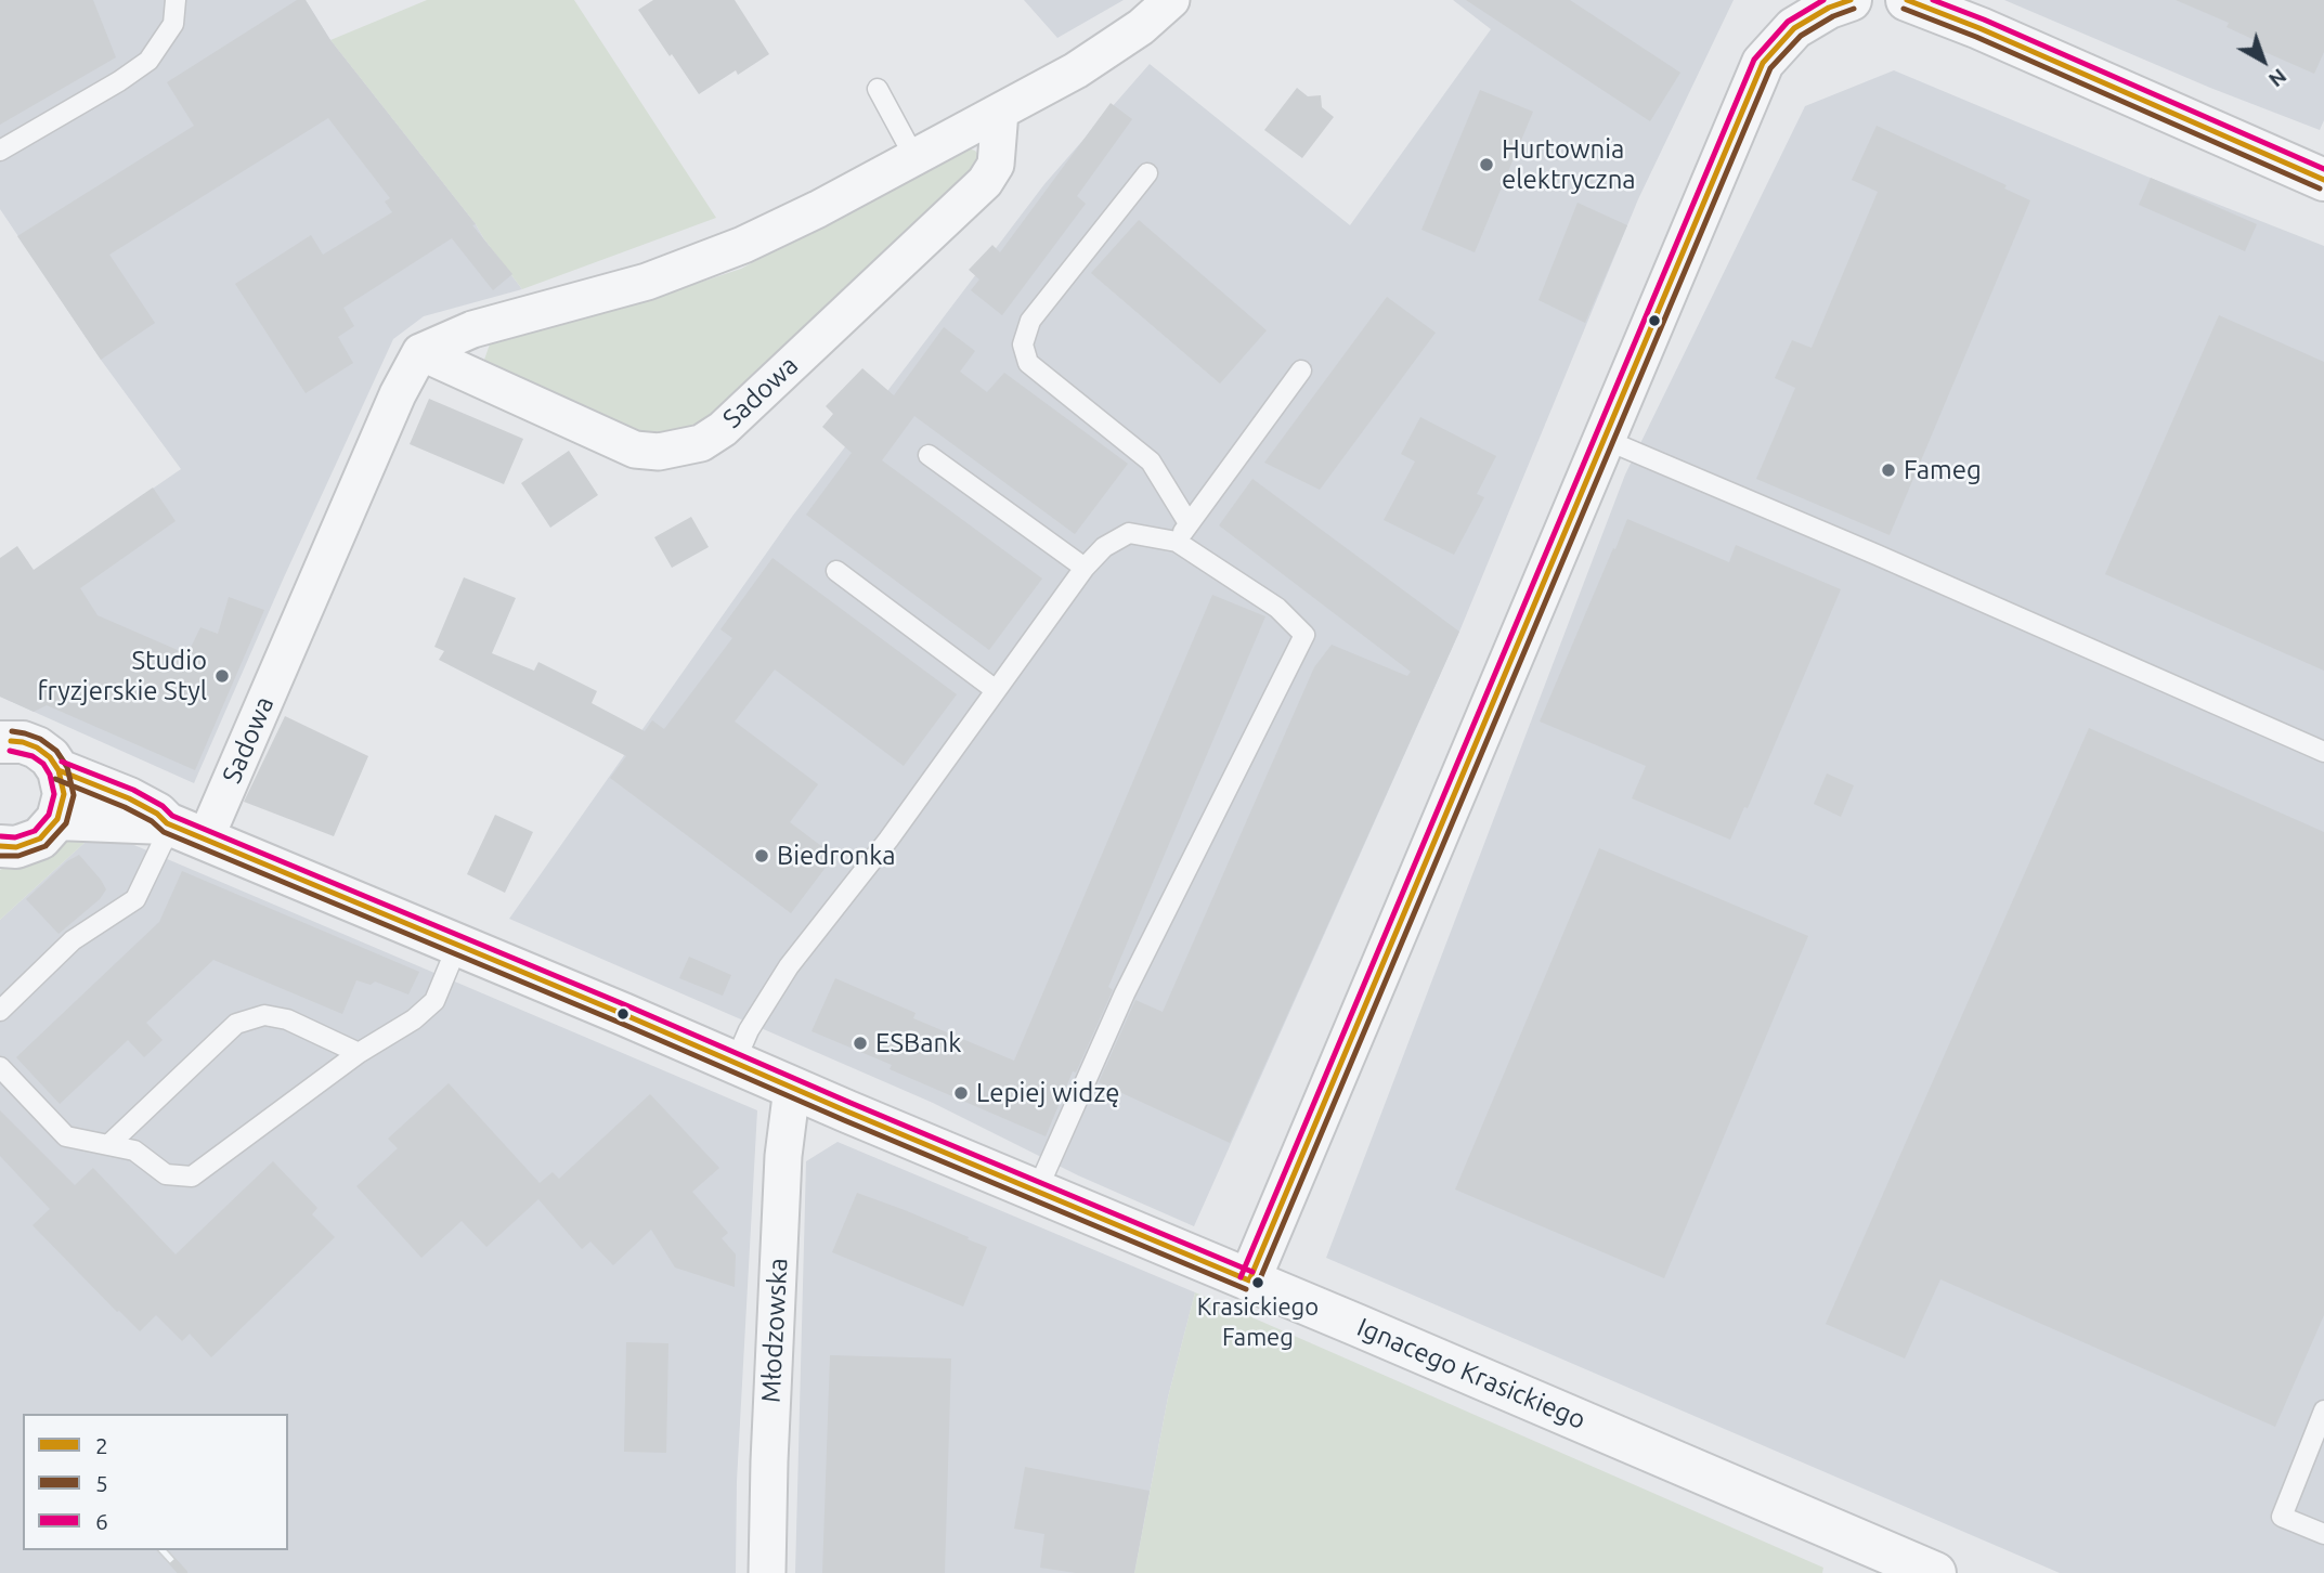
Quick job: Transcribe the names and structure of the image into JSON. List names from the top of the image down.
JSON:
{
  "streets": {
    "street": ["Sadowa", "Młodzowska", "Ignacego Krasickiego"]
  },
  "crossings": [
    ["Sadowa", "Ignacego Krasickiego"],
    ["Młodzowska", "Ignacego Krasickiego"]
  ],
  "places": [
    "Hurtownia elektryczna",
    "Fameg",
    "Studio fryzjerskie Styl",
    "Biedronka",
    "ESBank",
    "Lepiej widzę",
    "Krasickiego Fameg"
  ],
  "lines": ["transit line 2", "transit line 6", "transit line 5"],
  "legend": ["2", "5", "6"],
  "north": "bottom right"
}
